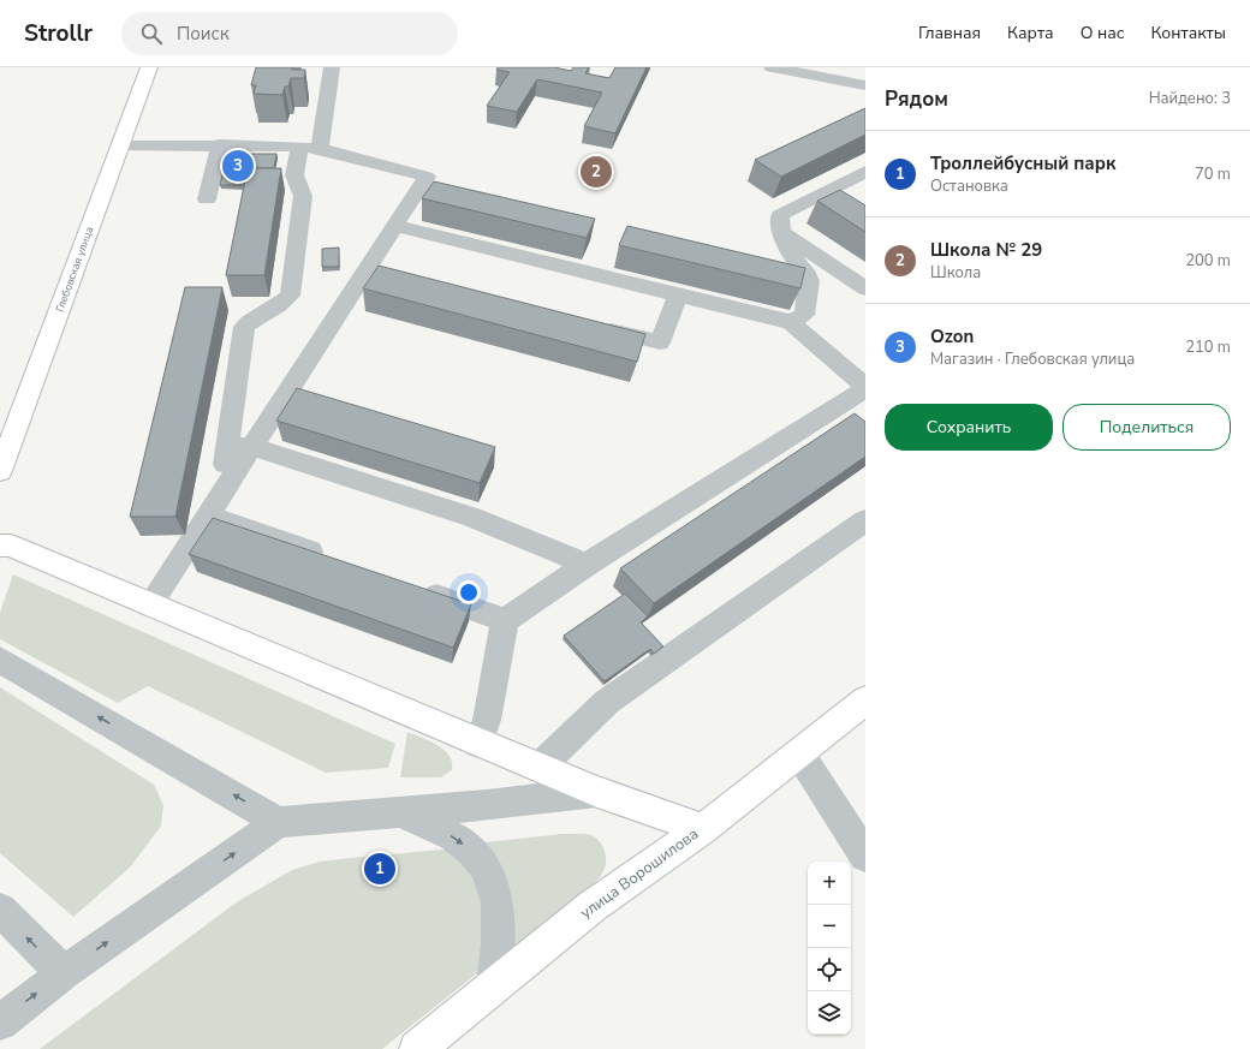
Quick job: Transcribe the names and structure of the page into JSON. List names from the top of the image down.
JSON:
{
  "streets": {
    "main road": ["Глебовская улица", "улица Ворошилова"]
  },
  "page": {
    "header": "Strollr",
    "search": "Поиск",
    "nav": [
      "Главная",
      "Карта",
      "О нас",
      "Контакты"
    ],
    "heading": ["Рядом", "Найдено: 3"],
    "list": [
      {
        "mark": "1",
        "name": "Троллейбусный парк",
        "note": "Остановка",
        "value": "70 m"
      },
      {
        "mark": "2",
        "name": "Школа № 29",
        "note": "Школа",
        "value": "200 m"
      },
      {
        "mark": "3",
        "name": "Ozon",
        "note": "Магазин · Глебовская улица",
        "value": "210 m"
      }
    ],
    "pins": ["3", "2", "1"],
    "buttons": ["Сохранить", "Поделиться"],
    "map_buttons": ["+", "−"]
  }
}
